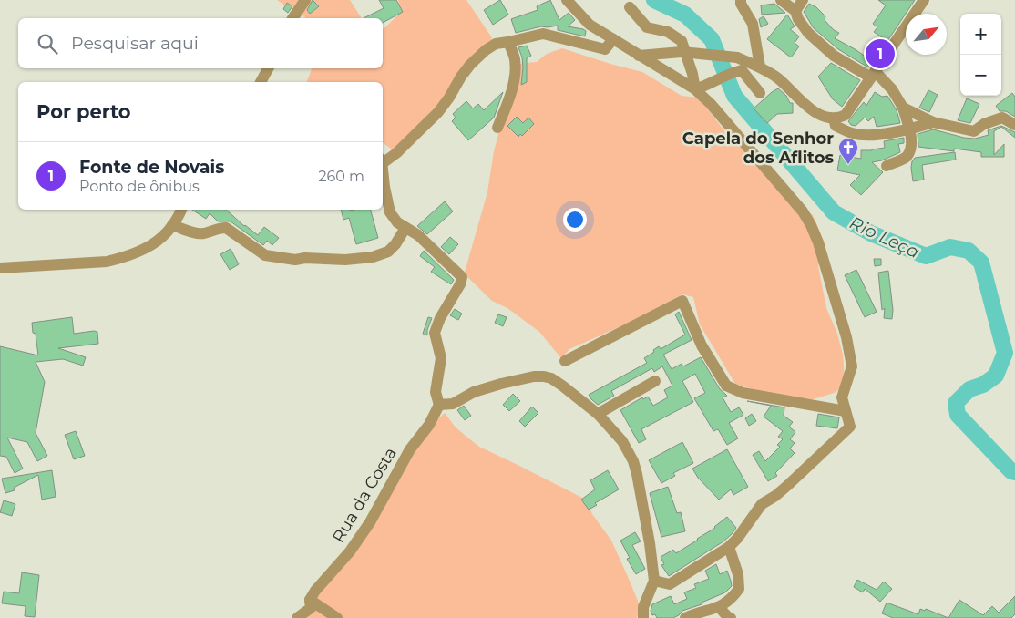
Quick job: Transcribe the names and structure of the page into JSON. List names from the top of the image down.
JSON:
{
  "streets": {
    "street": ["Rua da Costa"]
  },
  "water": ["Rio Leça"],
  "places": {
    "church": ["Capela do Senhor dos Aflitos"]
  },
  "north": "top right",
  "page": {
    "map_buttons": ["+", "−"],
    "search": "Pesquisar aqui",
    "pins": "1",
    "heading": "Por perto",
    "list": [
      {
        "mark": "1",
        "name": "Fonte de Novais",
        "note": "Ponto de ônibus",
        "value": "260 m"
      }
    ]
  }
}
